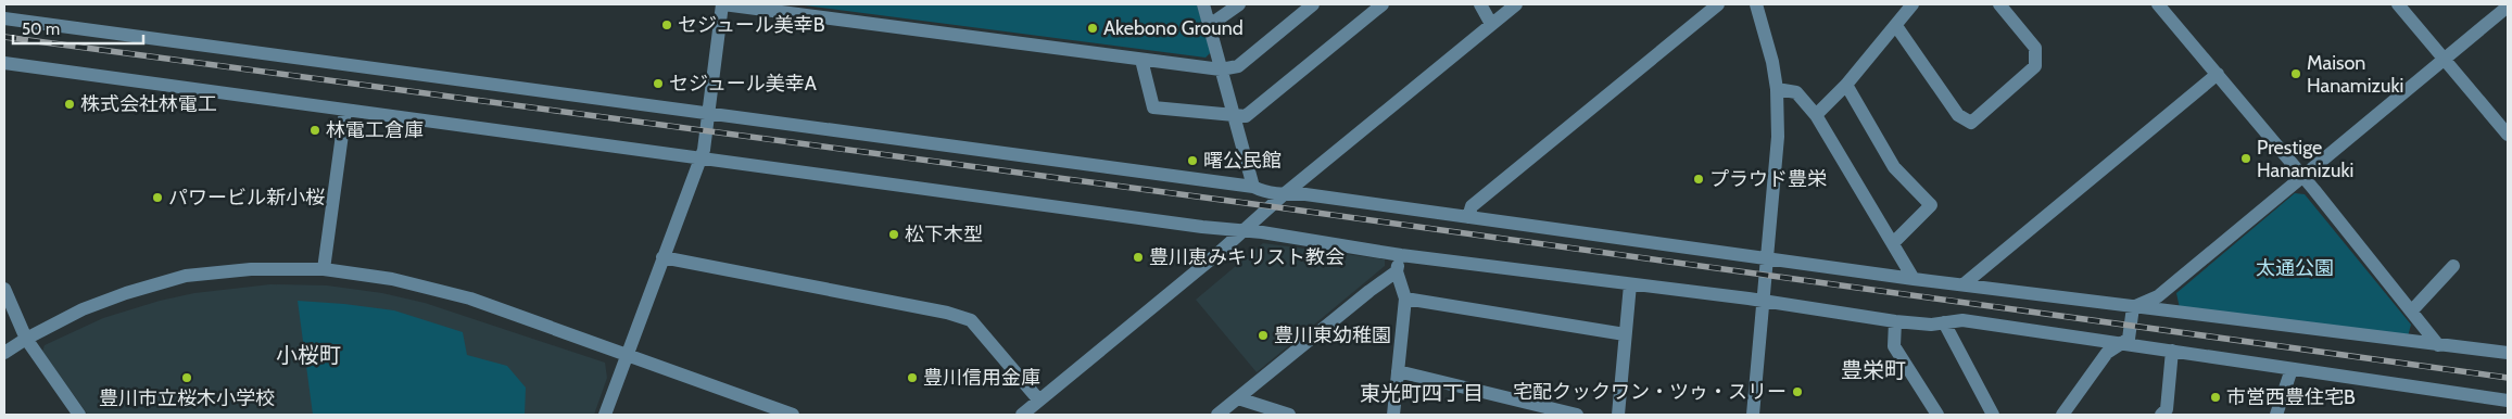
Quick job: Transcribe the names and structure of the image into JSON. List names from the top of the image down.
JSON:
{
  "districts": ["小桜町", "豊栄町", "東光町四丁目"],
  "parks": ["太通公園"],
  "places": [
    "セジュール美幸B",
    "Akebono Ground",
    "Maison Hanamizuki",
    "セジュール美幸A",
    "株式会社林電工",
    "林電工倉庫",
    "Prestige Hanamizuki",
    "曙公民館",
    "プラウド豊栄",
    "パワービル新小桜",
    "松下木型",
    "豊川恵みキリスト教会",
    "豊川東幼稚園",
    "豊川市立桜木小学校",
    "豊川信用金庫",
    "宅配クックワン・ツゥ・スリー",
    "市営西豊住宅B"
  ],
  "scale_bar": "50 m"
}
